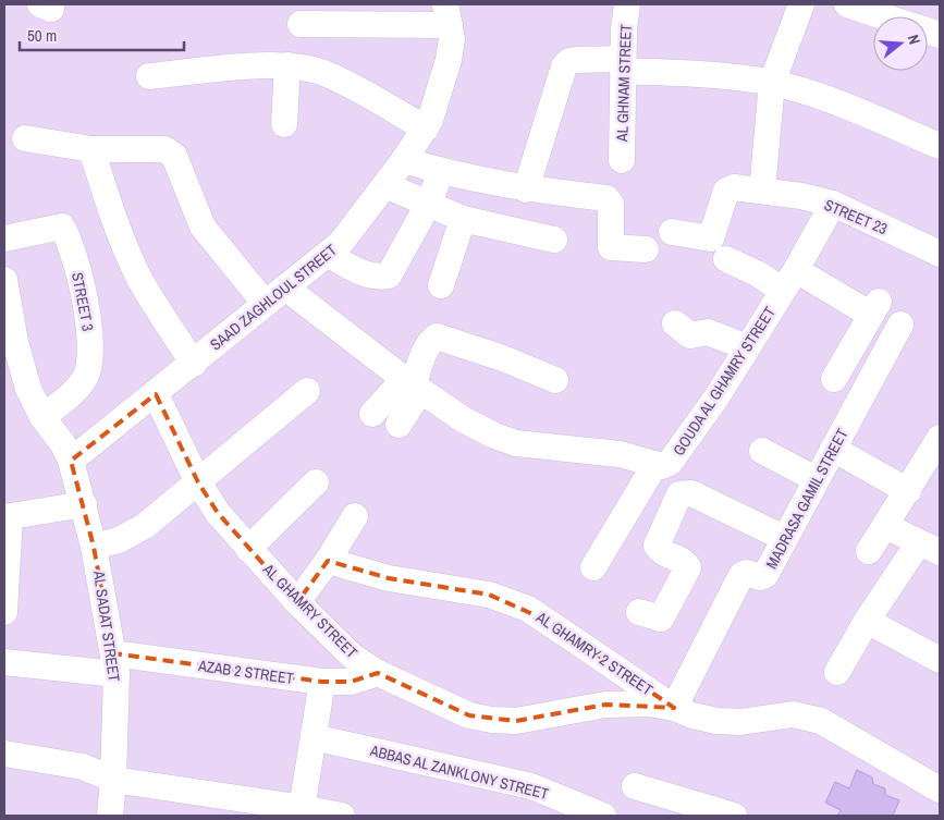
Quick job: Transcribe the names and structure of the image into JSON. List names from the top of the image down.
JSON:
{
  "streets": {
    "street": [
      "AL GHNAM STREET",
      "STREET 23",
      "SAAD ZAGHLOUL STREET",
      "STREET 3",
      "GOUDA AL GHAMRY STREET",
      "MADRASA GAMIL STREET",
      "AL GHAMRY STREET",
      "AL SADAT STREET",
      "AL GHAMRY 2 STREET",
      "AZAB 2 STREET",
      "ABBAS AL ZANKLONY STREET"
    ]
  },
  "crossings": [
    ["STREET 23", "GOUDA AL GHAMRY STREET"],
    ["SAAD ZAGHLOUL STREET", "GOUDA AL GHAMRY STREET"],
    ["SAAD ZAGHLOUL STREET", "AL GHAMRY STREET"],
    ["SAAD ZAGHLOUL STREET", "AL SADAT STREET"],
    ["STREET 3", "AL SADAT STREET"],
    ["MADRASA GAMIL STREET", "AL GHAMRY STREET"],
    ["MADRASA GAMIL STREET", "AL GHAMRY 2 STREET"],
    ["AL GHAMRY STREET", "AL GHAMRY 2 STREET"],
    ["AL GHAMRY STREET", "AZAB 2 STREET"],
    ["AL SADAT STREET", "AZAB 2 STREET"]
  ],
  "scale_bar": "50 m",
  "north": "right"
}
